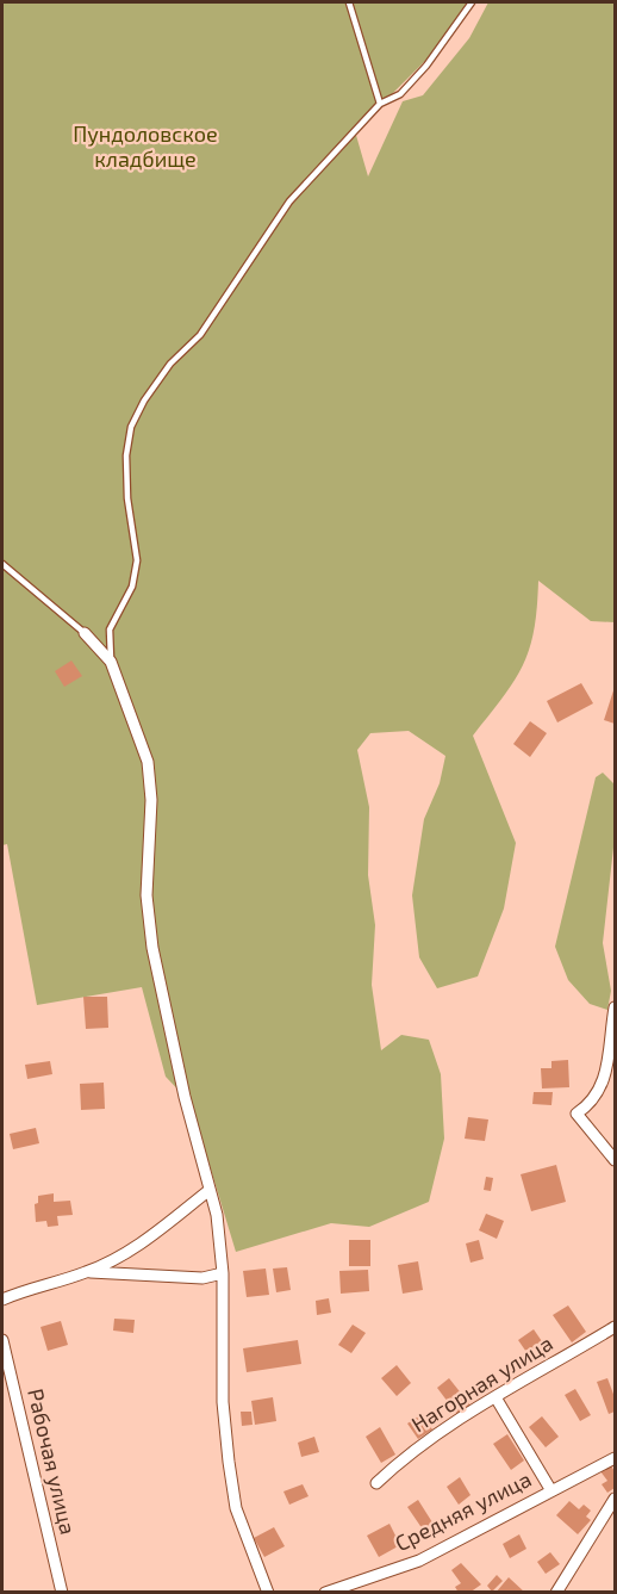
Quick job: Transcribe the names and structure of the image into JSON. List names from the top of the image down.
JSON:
{
  "streets": {
    "street": ["Нагорная улица", "Рабочая улица", "Средняя улица"]
  },
  "parks": ["Пундоловское кладбище"]
}
